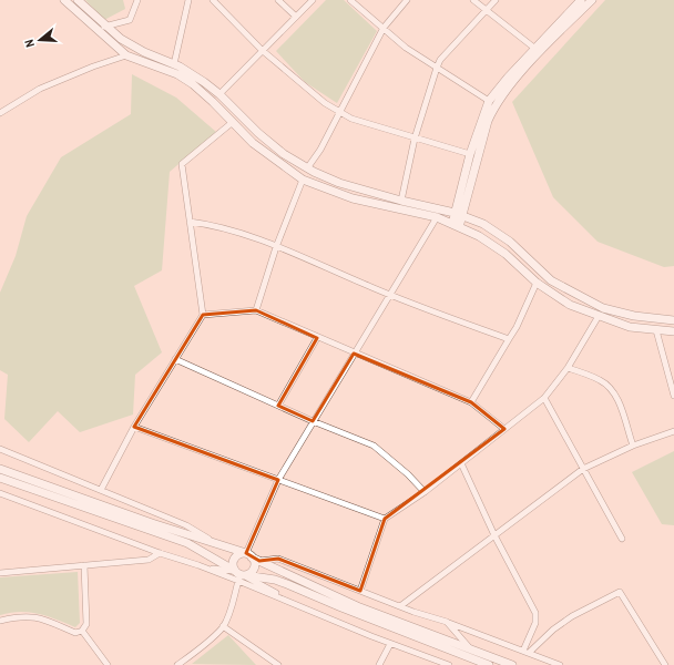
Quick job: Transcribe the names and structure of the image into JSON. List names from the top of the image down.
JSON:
{
  "north": "left"
}
